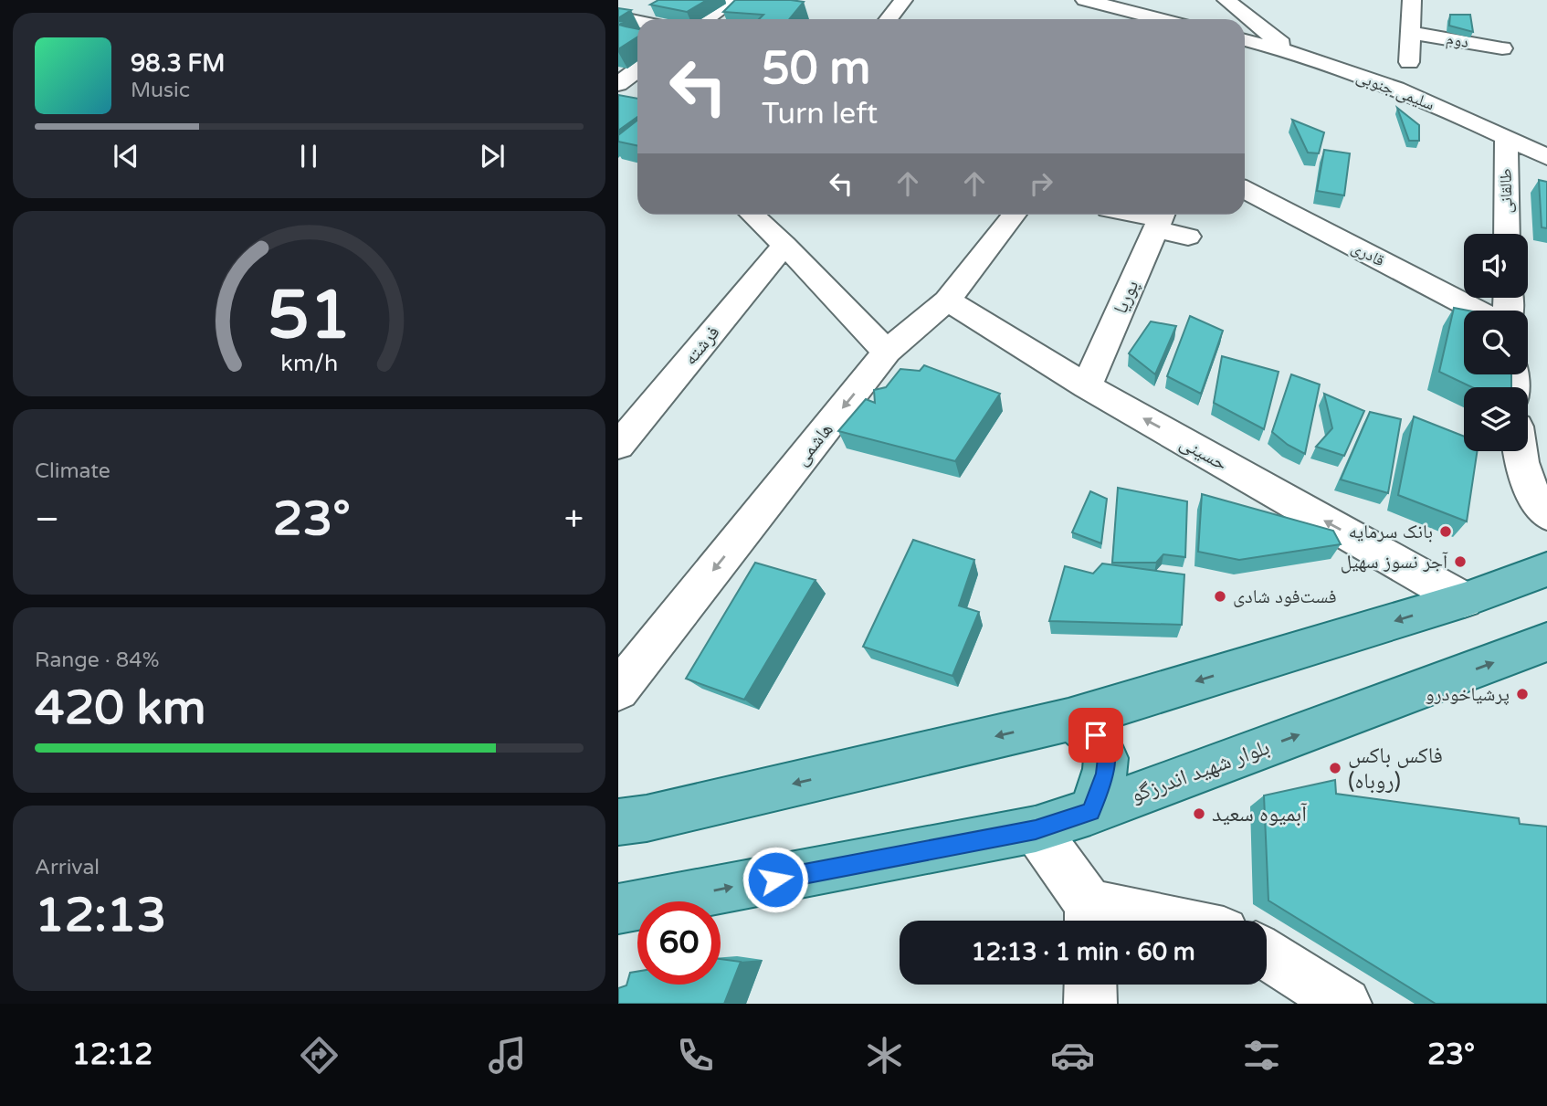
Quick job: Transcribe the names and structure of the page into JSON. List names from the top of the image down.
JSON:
{
  "streets": {
    "main road": ["بلوار شهید اندرزگو"],
    "street": [
      "دوم",
      "سلیمی جنوبی",
      "طالقانی",
      "قادری",
      "پوریا",
      "فرشته",
      "هاشمی",
      "حسینی"
    ]
  },
  "crossings": [
    ["سلیمی جنوبی", "طالقانی"],
    ["پوریا", "حسینی"],
    ["هاشمی", "حسینی"]
  ],
  "one_way": ["هاشمی", "حسینی"],
  "places": [
    "بانک سرمایه",
    "آجر نسوز سهیل",
    "فست‌فود شادی",
    "پرشیاخودرو",
    "فاکس باکس (روباه)",
    "آبمیوه سعید"
  ],
  "page": {
    "turn": ["50 m", "Turn left"],
    "song": ["98.3 FM", "Music"],
    "tile": [
      "Climate",
      ["Range · 84%", "420 km"],
      ["Arrival", "12:13"]
    ],
    "heat": ["−", "23°", "+"],
    "limit": "60",
    "trip": "12:13 · 1 min · 60 m",
    "tabs": ["12:12", "23°"],
    "gauge": ["51", "km/h"]
  }
}
